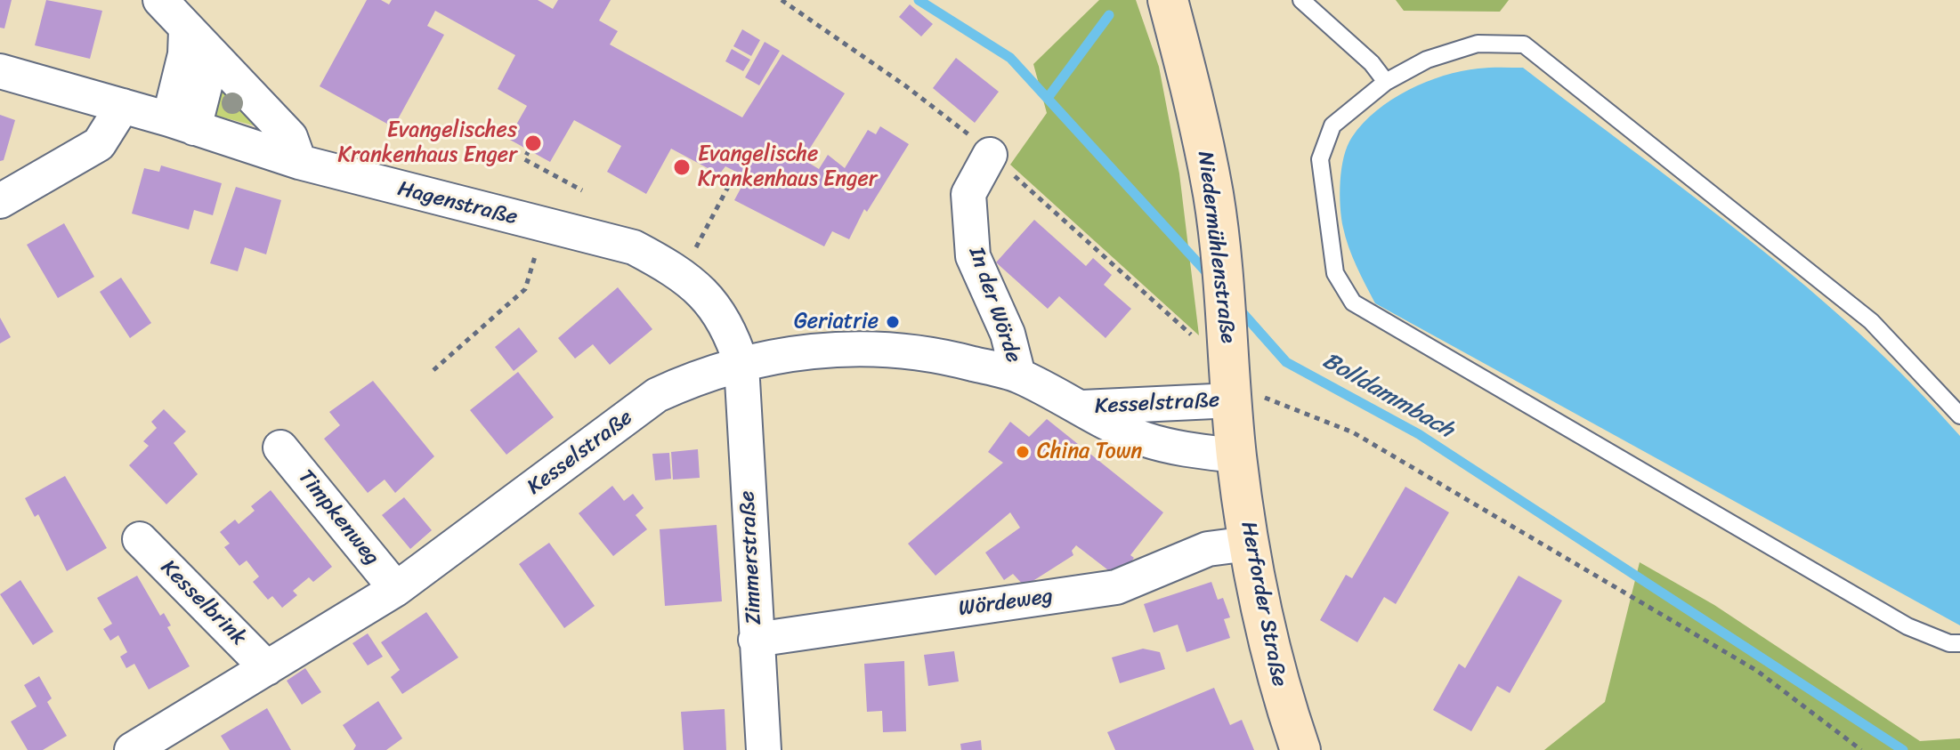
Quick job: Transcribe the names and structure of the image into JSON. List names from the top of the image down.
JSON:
{
  "streets": {
    "main road": ["Niedermühlenstraße", "Herforder Straße"],
    "street": [
      "Hagenstraße",
      "In der Wörde",
      "Kesselstraße",
      "Timpkenweg",
      "Zimmerstraße",
      "Kesselbrink",
      "Wördeweg"
    ]
  },
  "crossings": [
    ["Hagenstraße", "Kesselstraße"],
    ["Hagenstraße", "Zimmerstraße"],
    ["Niedermühlenstraße", "Kesselstraße"],
    ["Niedermühlenstraße", "Herforder Straße"],
    ["In der Wörde", "Kesselstraße"],
    ["Kesselstraße", "Timpkenweg"],
    ["Kesselstraße", "Zimmerstraße"],
    ["Kesselstraße", "Kesselbrink"],
    ["Kesselstraße", "Herforder Straße"],
    ["Zimmerstraße", "Wördeweg"],
    ["Wördeweg", "Herforder Straße"]
  ],
  "water": ["Bolldammbach"],
  "places": [
    "Evangelisches Krankenhaus Enger",
    "Evangelische Krankenhaus Enger",
    "Geriatrie",
    "China Town"
  ]
}
